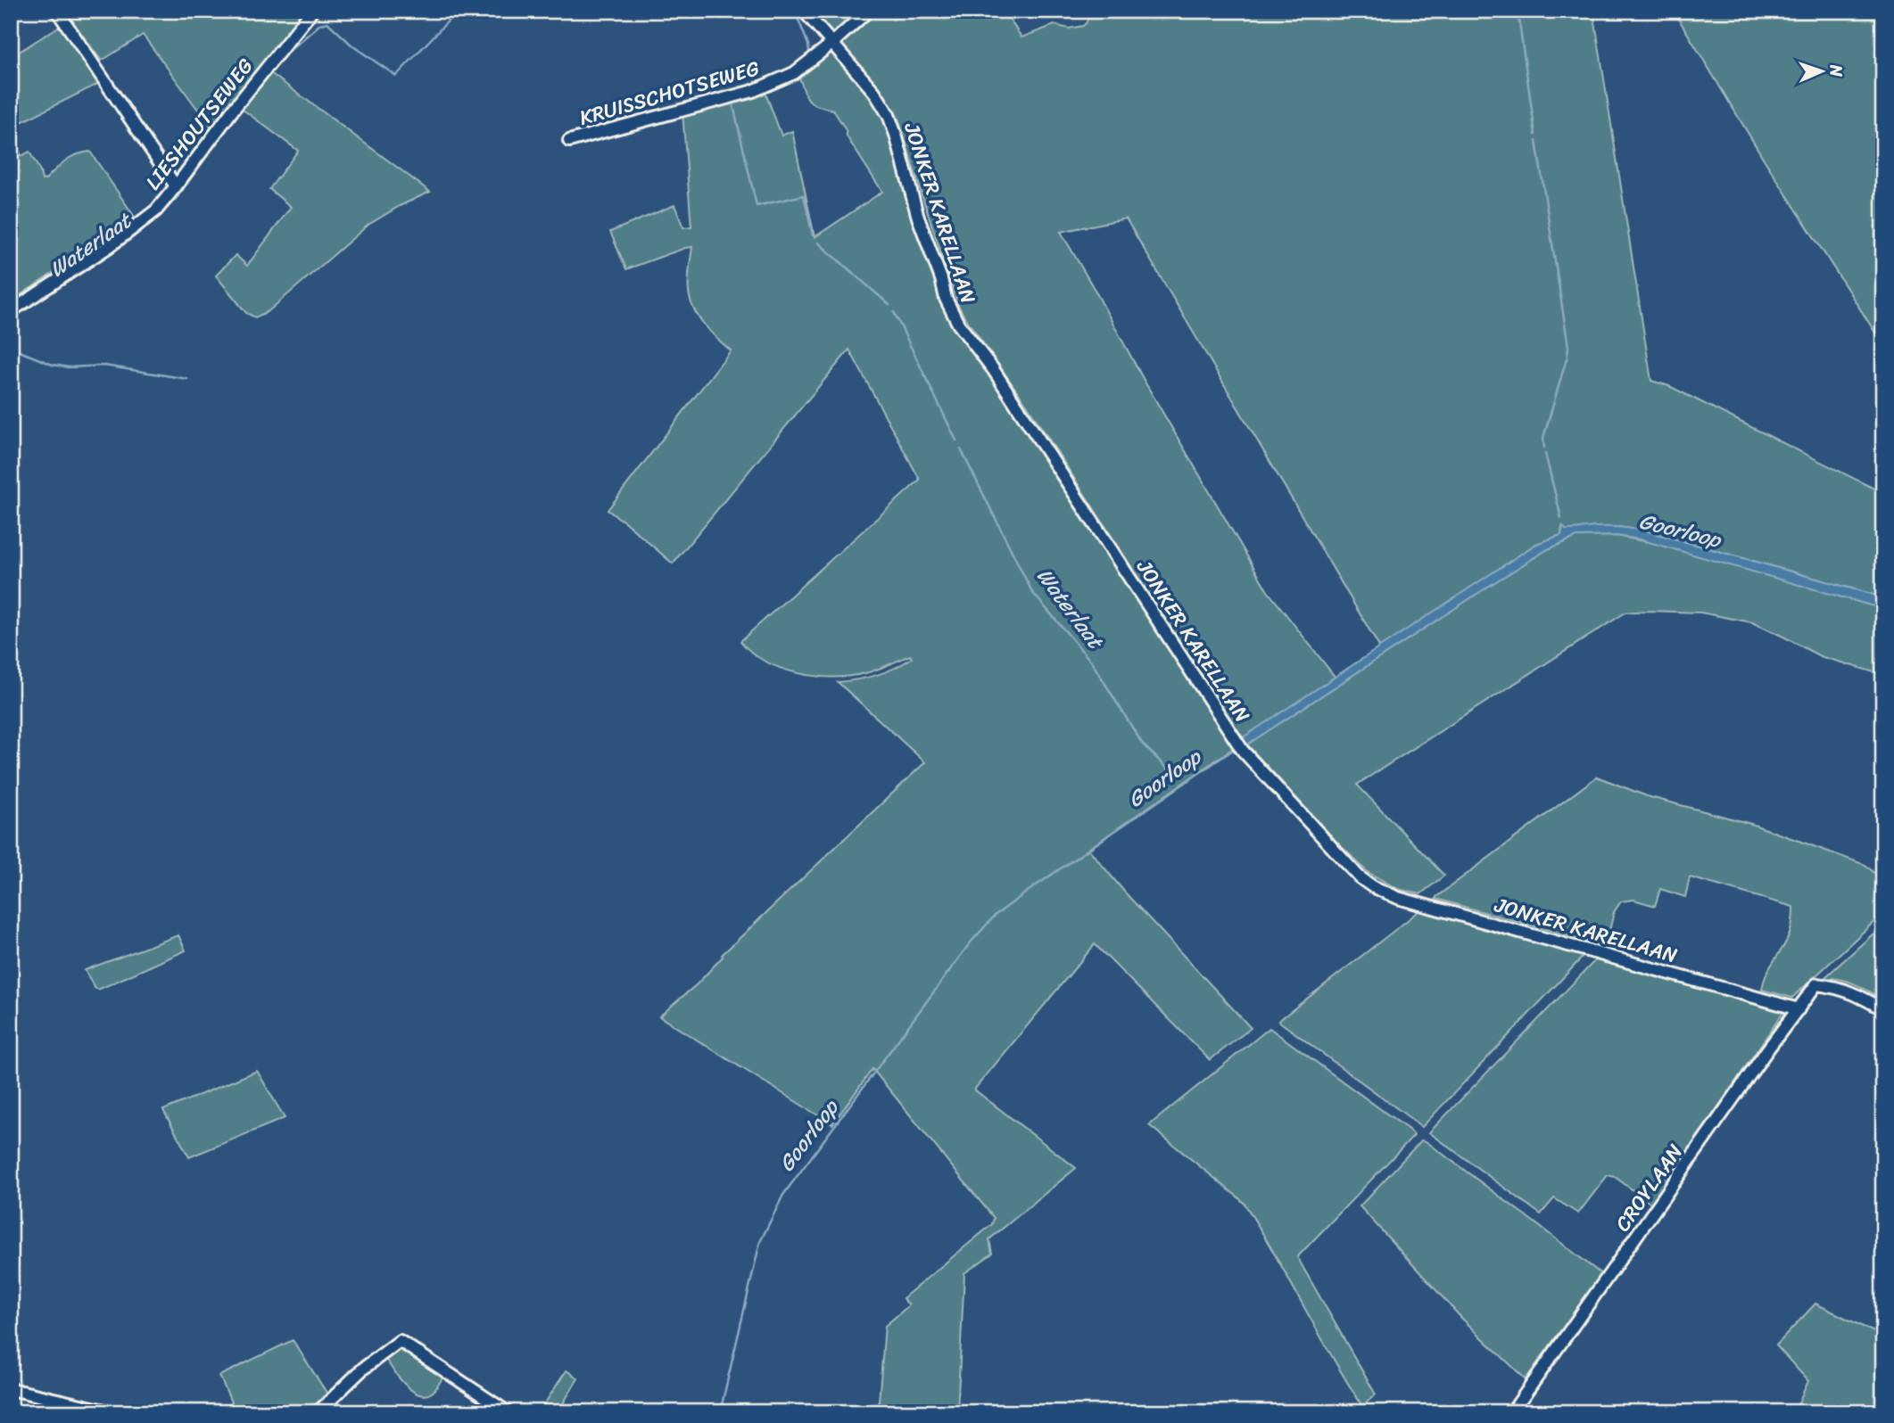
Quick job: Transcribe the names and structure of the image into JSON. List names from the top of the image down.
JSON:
{
  "streets": {
    "street": [
      "KRUISSCHOTSEWEG",
      "LIESHOUTSEWEG",
      "JONKER KARELLAAN",
      "CROYLAAN"
    ]
  },
  "crossings": [
    ["KRUISSCHOTSEWEG", "JONKER KARELLAAN"],
    ["JONKER KARELLAAN", "CROYLAAN"]
  ],
  "water": ["Waterlaat", "Goorloop"],
  "north": "right"
}
